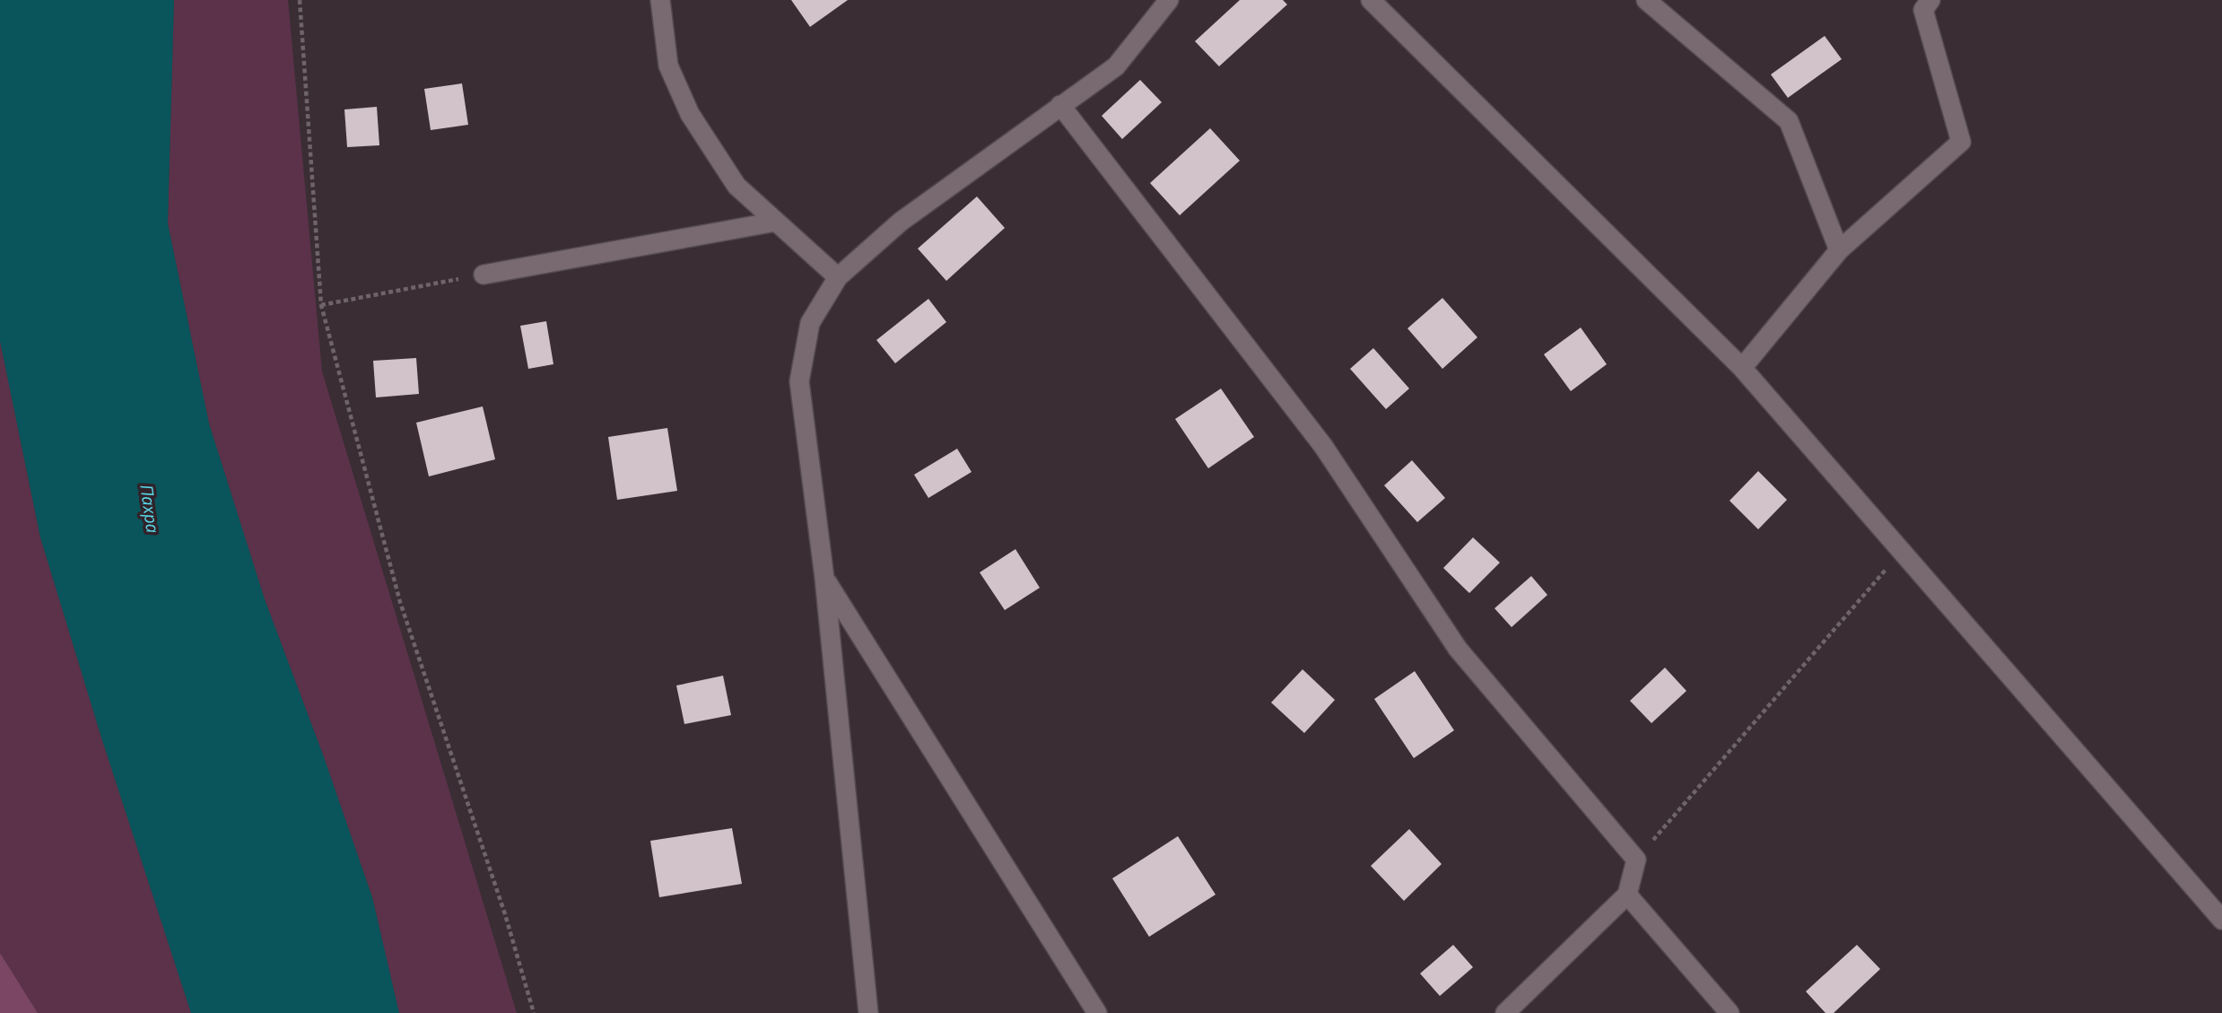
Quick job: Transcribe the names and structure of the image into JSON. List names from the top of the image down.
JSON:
{
  "water": ["Пахра"]
}
